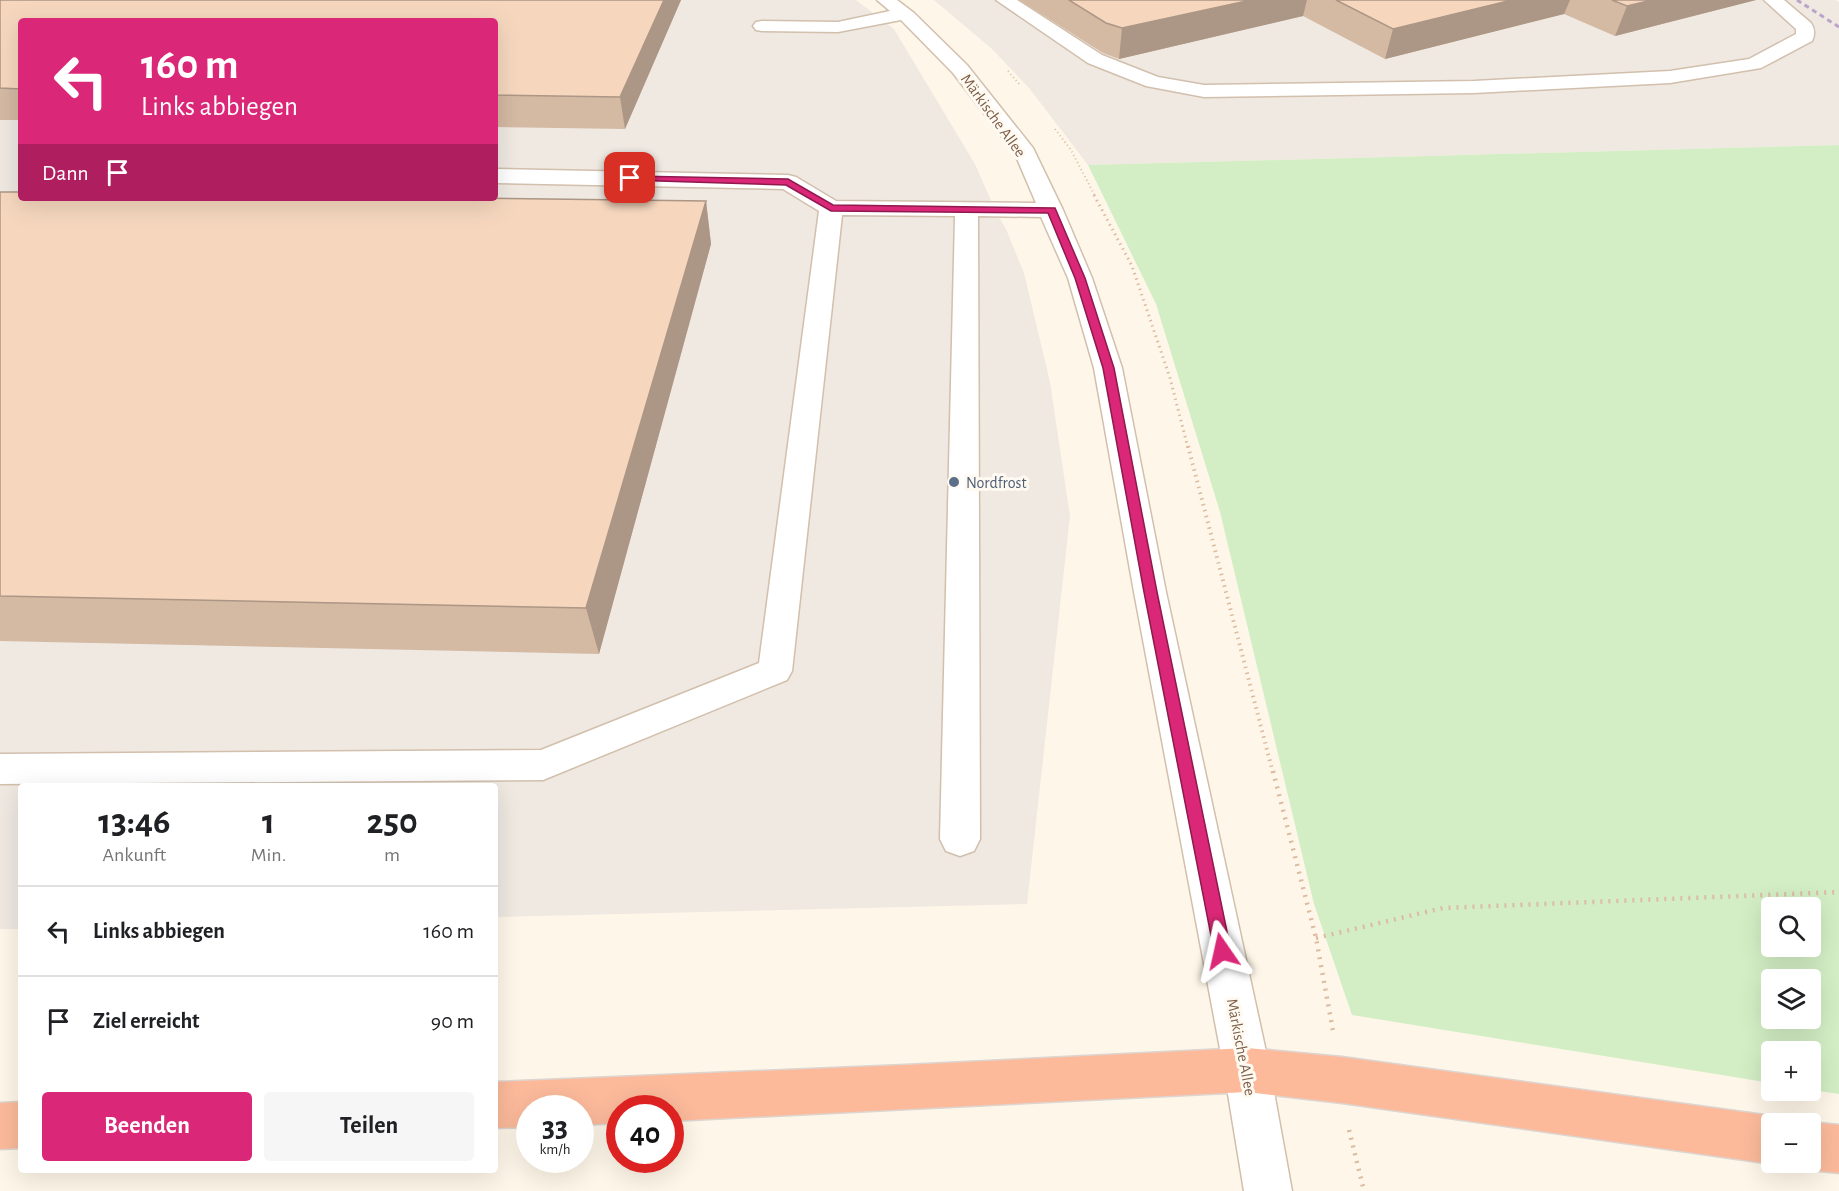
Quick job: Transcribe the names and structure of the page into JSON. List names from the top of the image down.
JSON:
{
  "streets": {
    "street": ["Märkische Allee"]
  },
  "places": ["Nordfrost"],
  "page": {
    "turn": ["160 m", "Links abbiegen"],
    "then": "Dann",
    "eta": [
      "13:46",
      "Ankunft",
      "1",
      "Min.",
      "250",
      "m"
    ],
    "list": [
      {
        "name": "Links abbiegen",
        "value": "160 m"
      },
      {
        "name": "Ziel erreicht",
        "value": "90 m"
      }
    ],
    "map_buttons": ["+", "−"],
    "buttons": ["Beenden", "Teilen"],
    "speed": "33 km/h",
    "limit": "40"
  }
}
